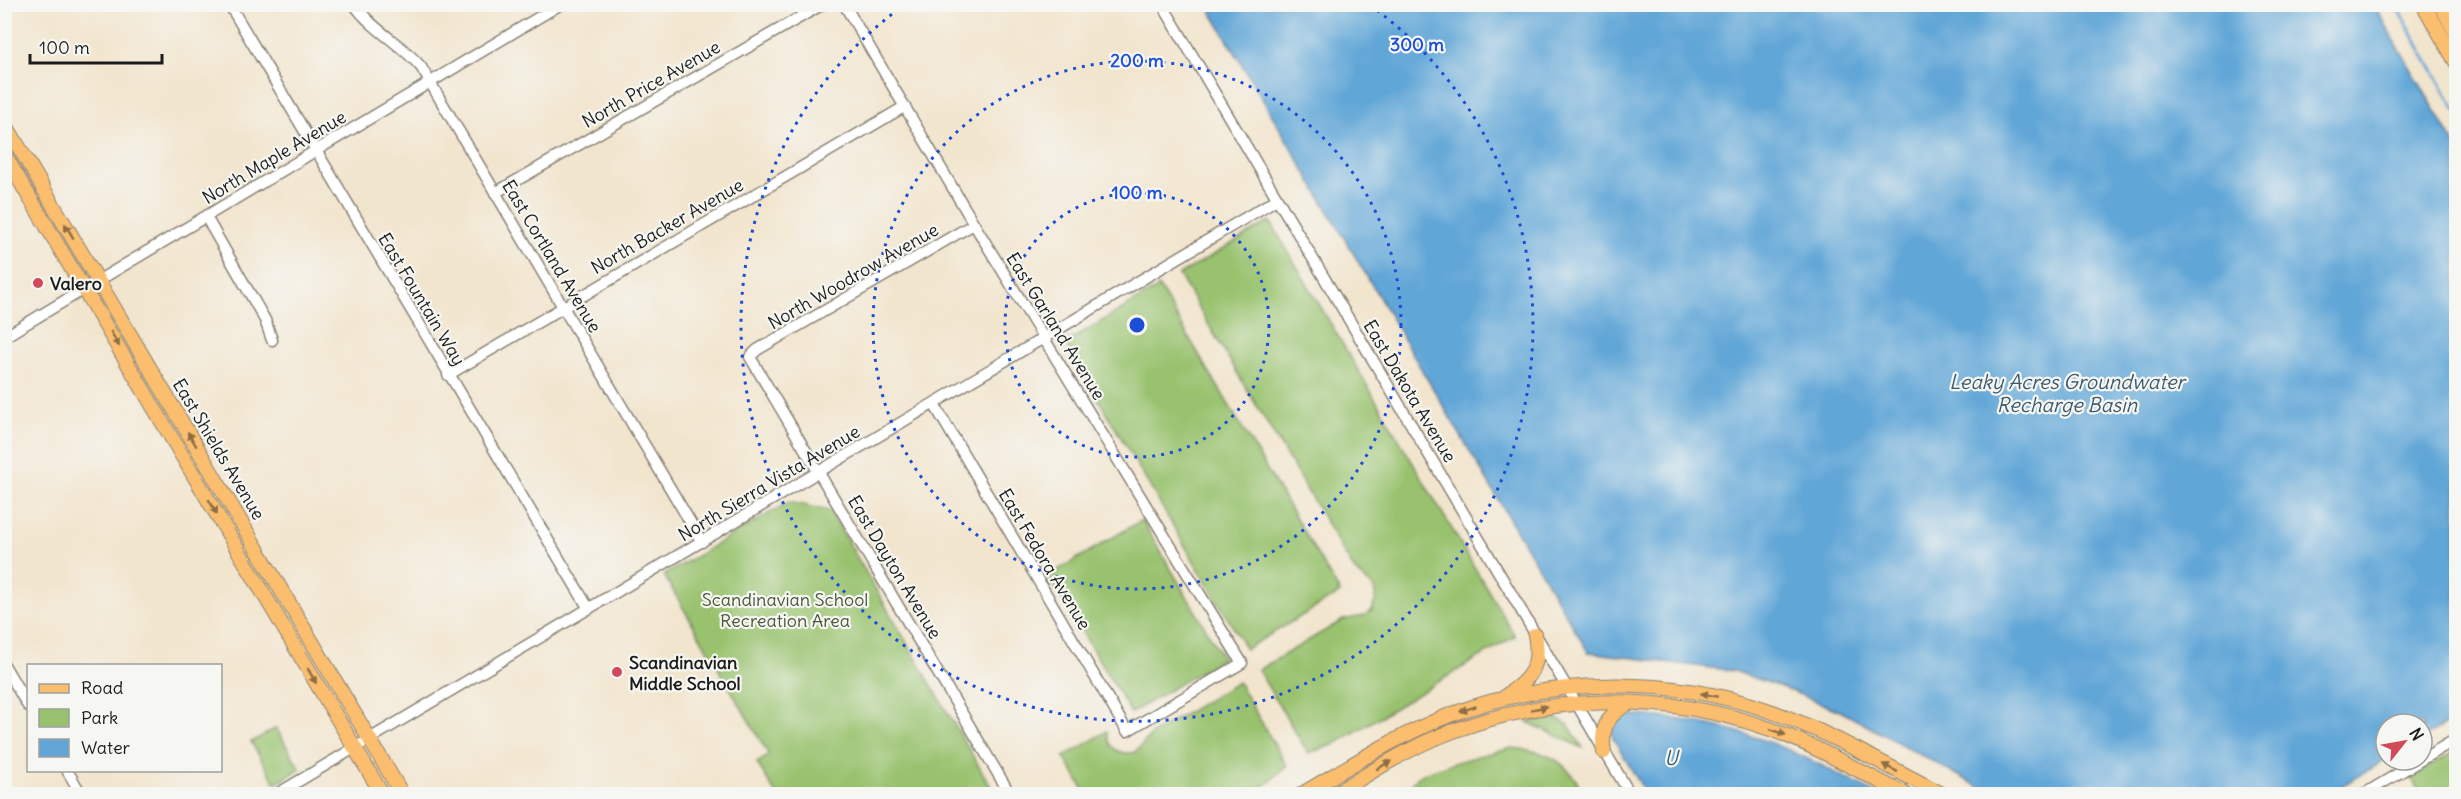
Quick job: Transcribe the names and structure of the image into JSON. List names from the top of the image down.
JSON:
{
  "streets": {
    "main road": ["East Shields Avenue"],
    "street": [
      "North Price Avenue",
      "North Maple Avenue",
      "North Backer Avenue",
      "East Cortland Avenue",
      "North Woodrow Avenue",
      "East Fountain Way",
      "East Garland Avenue",
      "East Dakota Avenue",
      "North Sierra Vista Avenue",
      "East Fedora Avenue",
      "East Dayton Avenue"
    ]
  },
  "crossings": [
    ["North Price Avenue", "East Cortland Avenue"],
    ["North Maple Avenue", "East Cortland Avenue"],
    ["North Maple Avenue", "East Fountain Way"],
    ["North Maple Avenue", "East Shields Avenue"],
    ["North Backer Avenue", "East Cortland Avenue"],
    ["North Backer Avenue", "East Fountain Way"],
    ["North Backer Avenue", "East Garland Avenue"],
    ["East Cortland Avenue", "North Sierra Vista Avenue"],
    ["North Woodrow Avenue", "East Garland Avenue"],
    ["North Woodrow Avenue", "East Dayton Avenue"],
    ["East Fountain Way", "North Sierra Vista Avenue"],
    ["East Garland Avenue", "North Sierra Vista Avenue"],
    ["East Garland Avenue", "East Fedora Avenue"],
    ["East Dakota Avenue", "North Sierra Vista Avenue"],
    ["East Shields Avenue", "North Sierra Vista Avenue"],
    ["North Sierra Vista Avenue", "East Fedora Avenue"],
    ["North Sierra Vista Avenue", "East Dayton Avenue"]
  ],
  "water": ["Leaky Acres Groundwater Recharge Basin", "U"],
  "parks": ["Scandinavian School Recreation Area"],
  "places": ["Valero", "Scandinavian Middle School"],
  "legend": ["Road", "Park", "Water"],
  "scale_bar": "100 m",
  "north": "top right",
  "rings": ["300 m", "200 m", "100 m"]
}
